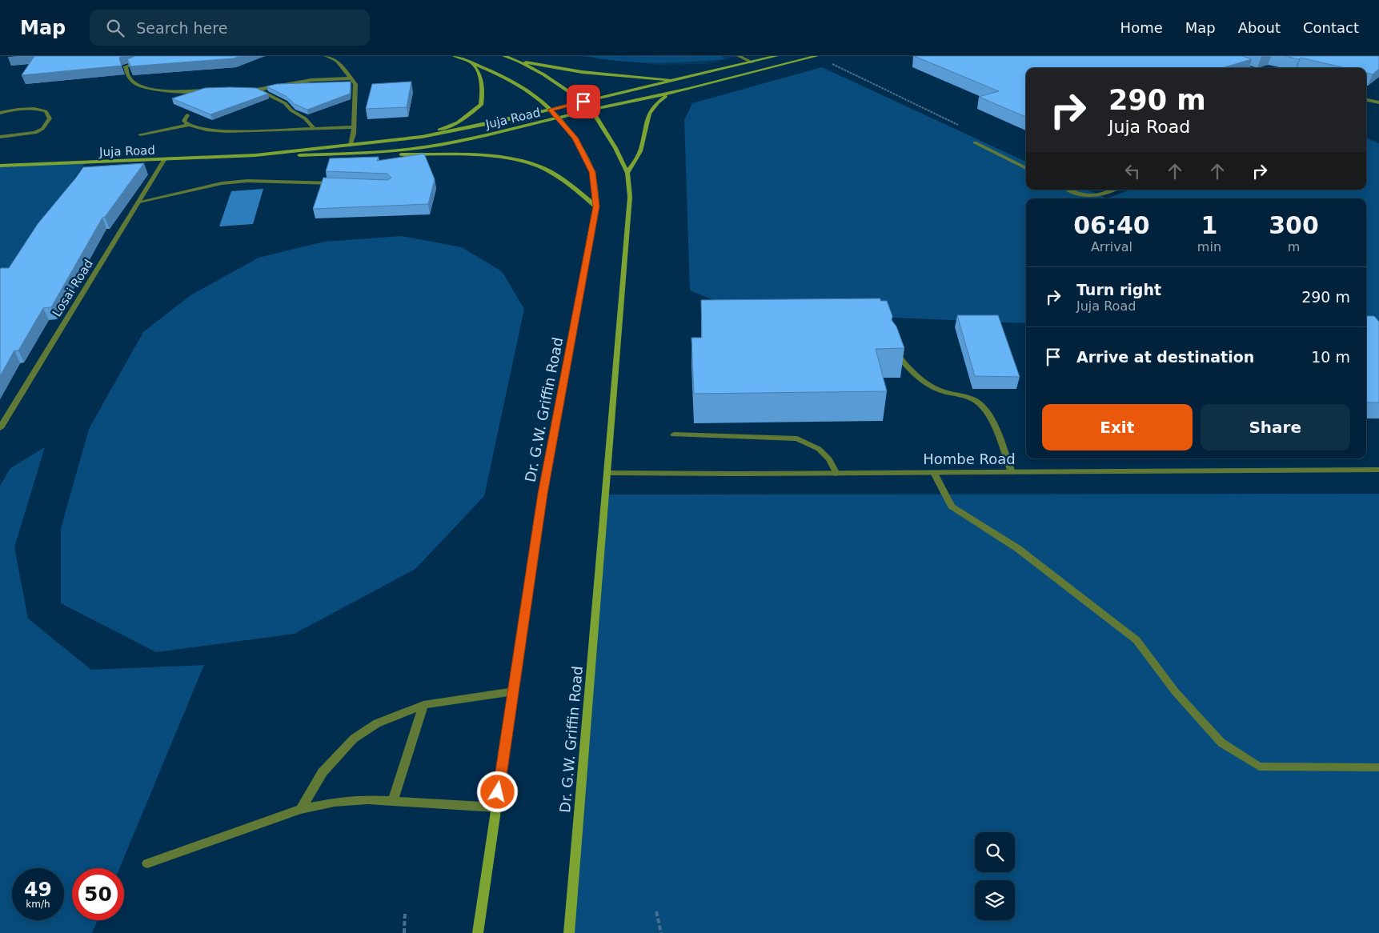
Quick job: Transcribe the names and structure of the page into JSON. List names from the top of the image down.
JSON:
{
  "streets": {
    "main road": ["Juja Road", "Dr. G.W. Griffin Road"],
    "street": ["Losai Road", "Hombe Road"]
  },
  "crossings": [
    ["Juja Road", "Losai Road"],
    ["Juja Road", "Dr. G.W. Griffin Road"],
    ["Dr. G.W. Griffin Road", "Hombe Road"]
  ],
  "page": {
    "header": "Map",
    "search": "Search here",
    "nav": [
      "Home",
      "Map",
      "About",
      "Contact"
    ],
    "turn": ["290 m", "Juja Road"],
    "eta": [
      "06:40",
      "Arrival",
      "1",
      "min",
      "300",
      "m"
    ],
    "list": [
      {
        "name": "Turn right",
        "note": "Juja Road",
        "value": "290 m"
      },
      {
        "name": "Arrive at destination",
        "value": "10 m"
      }
    ],
    "buttons": ["Exit", "Share"],
    "speed": "49 km/h",
    "limit": "50"
  }
}
